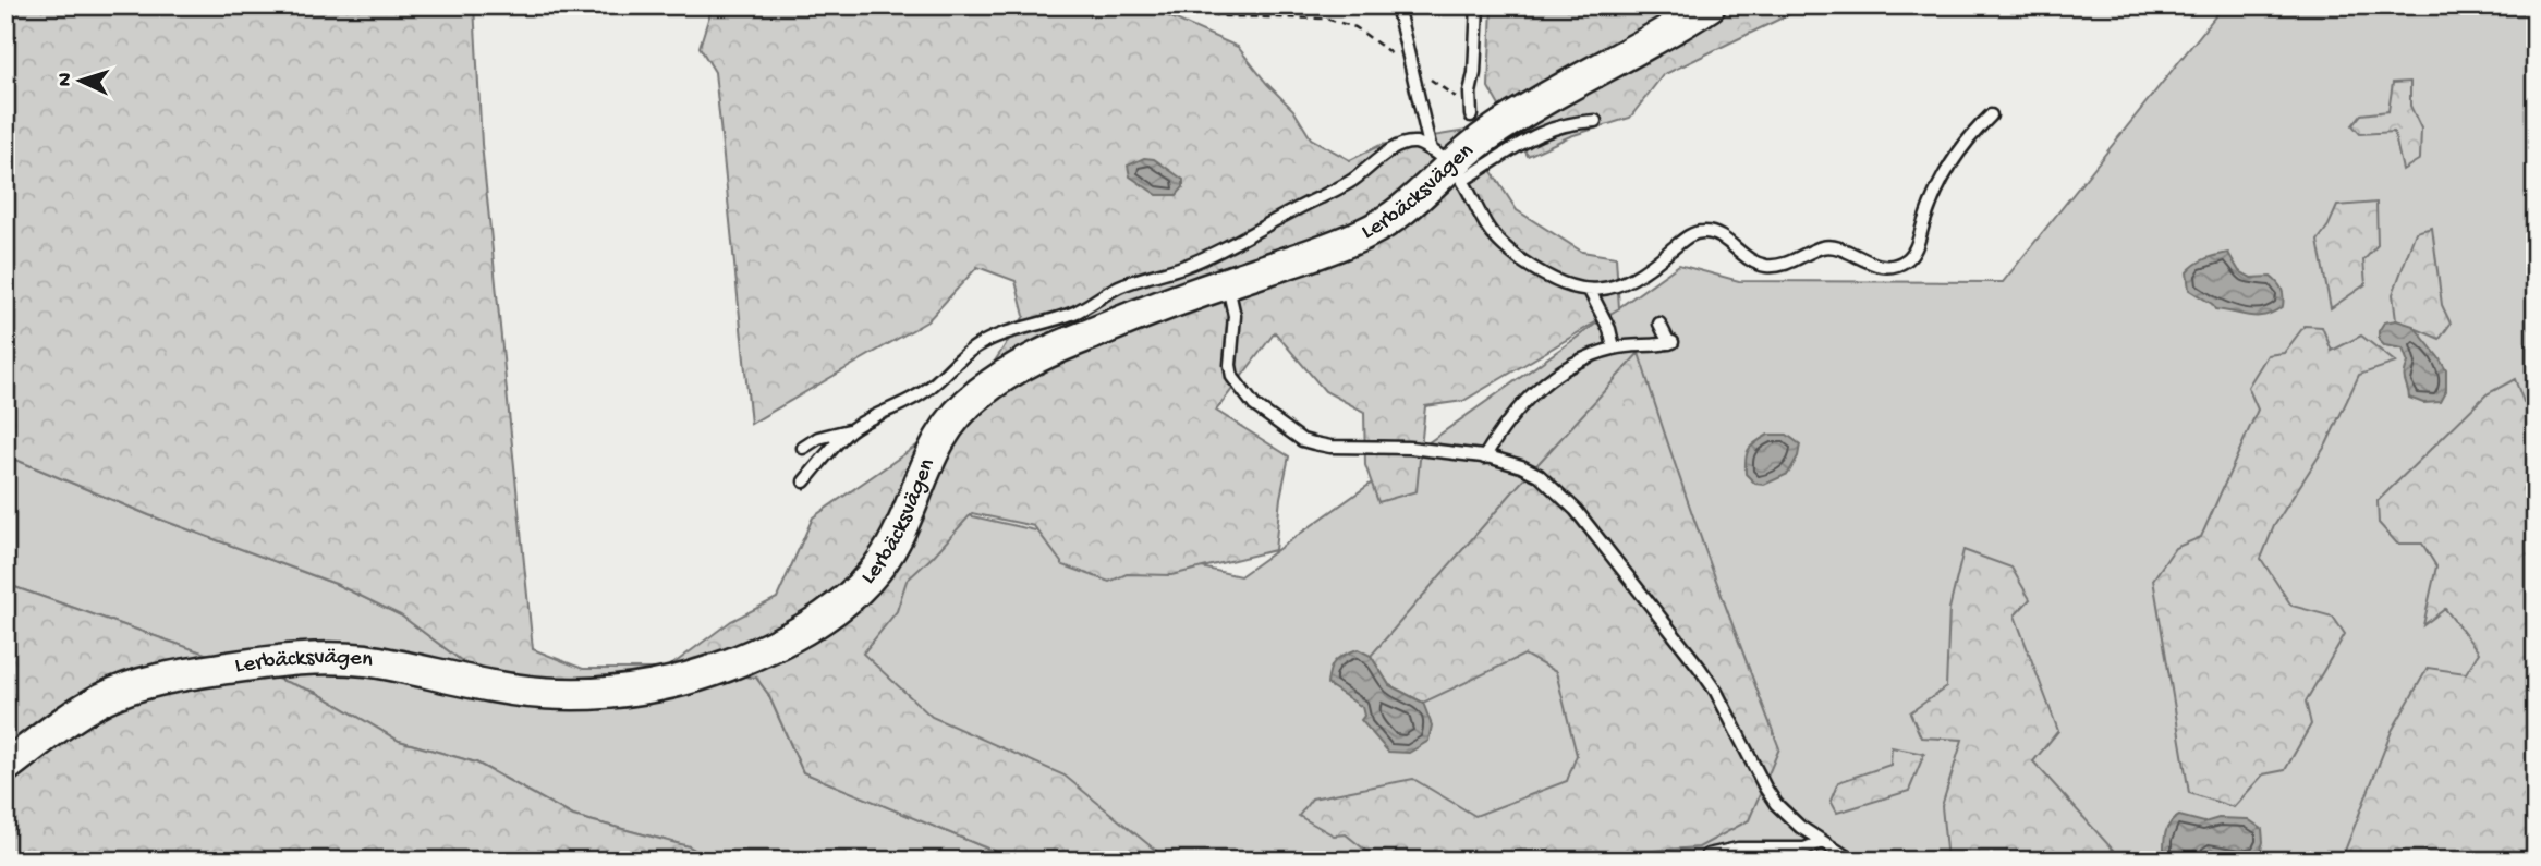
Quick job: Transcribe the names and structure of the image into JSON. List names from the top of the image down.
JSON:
{
  "streets": {
    "street": ["Lerbäcksvägen"]
  },
  "north": "left"
}
